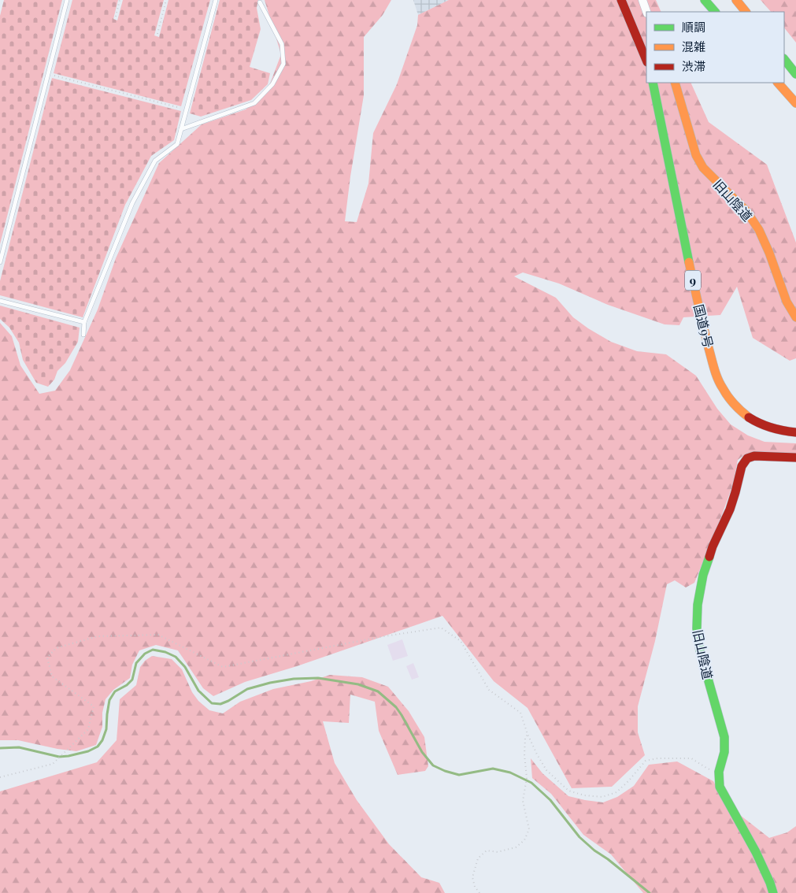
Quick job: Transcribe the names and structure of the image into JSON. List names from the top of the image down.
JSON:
{
  "streets": {
    "main road": ["旧山陰道", "9", "国道9号"]
  },
  "legend": ["順調", "混雑", "渋滞"]
}
